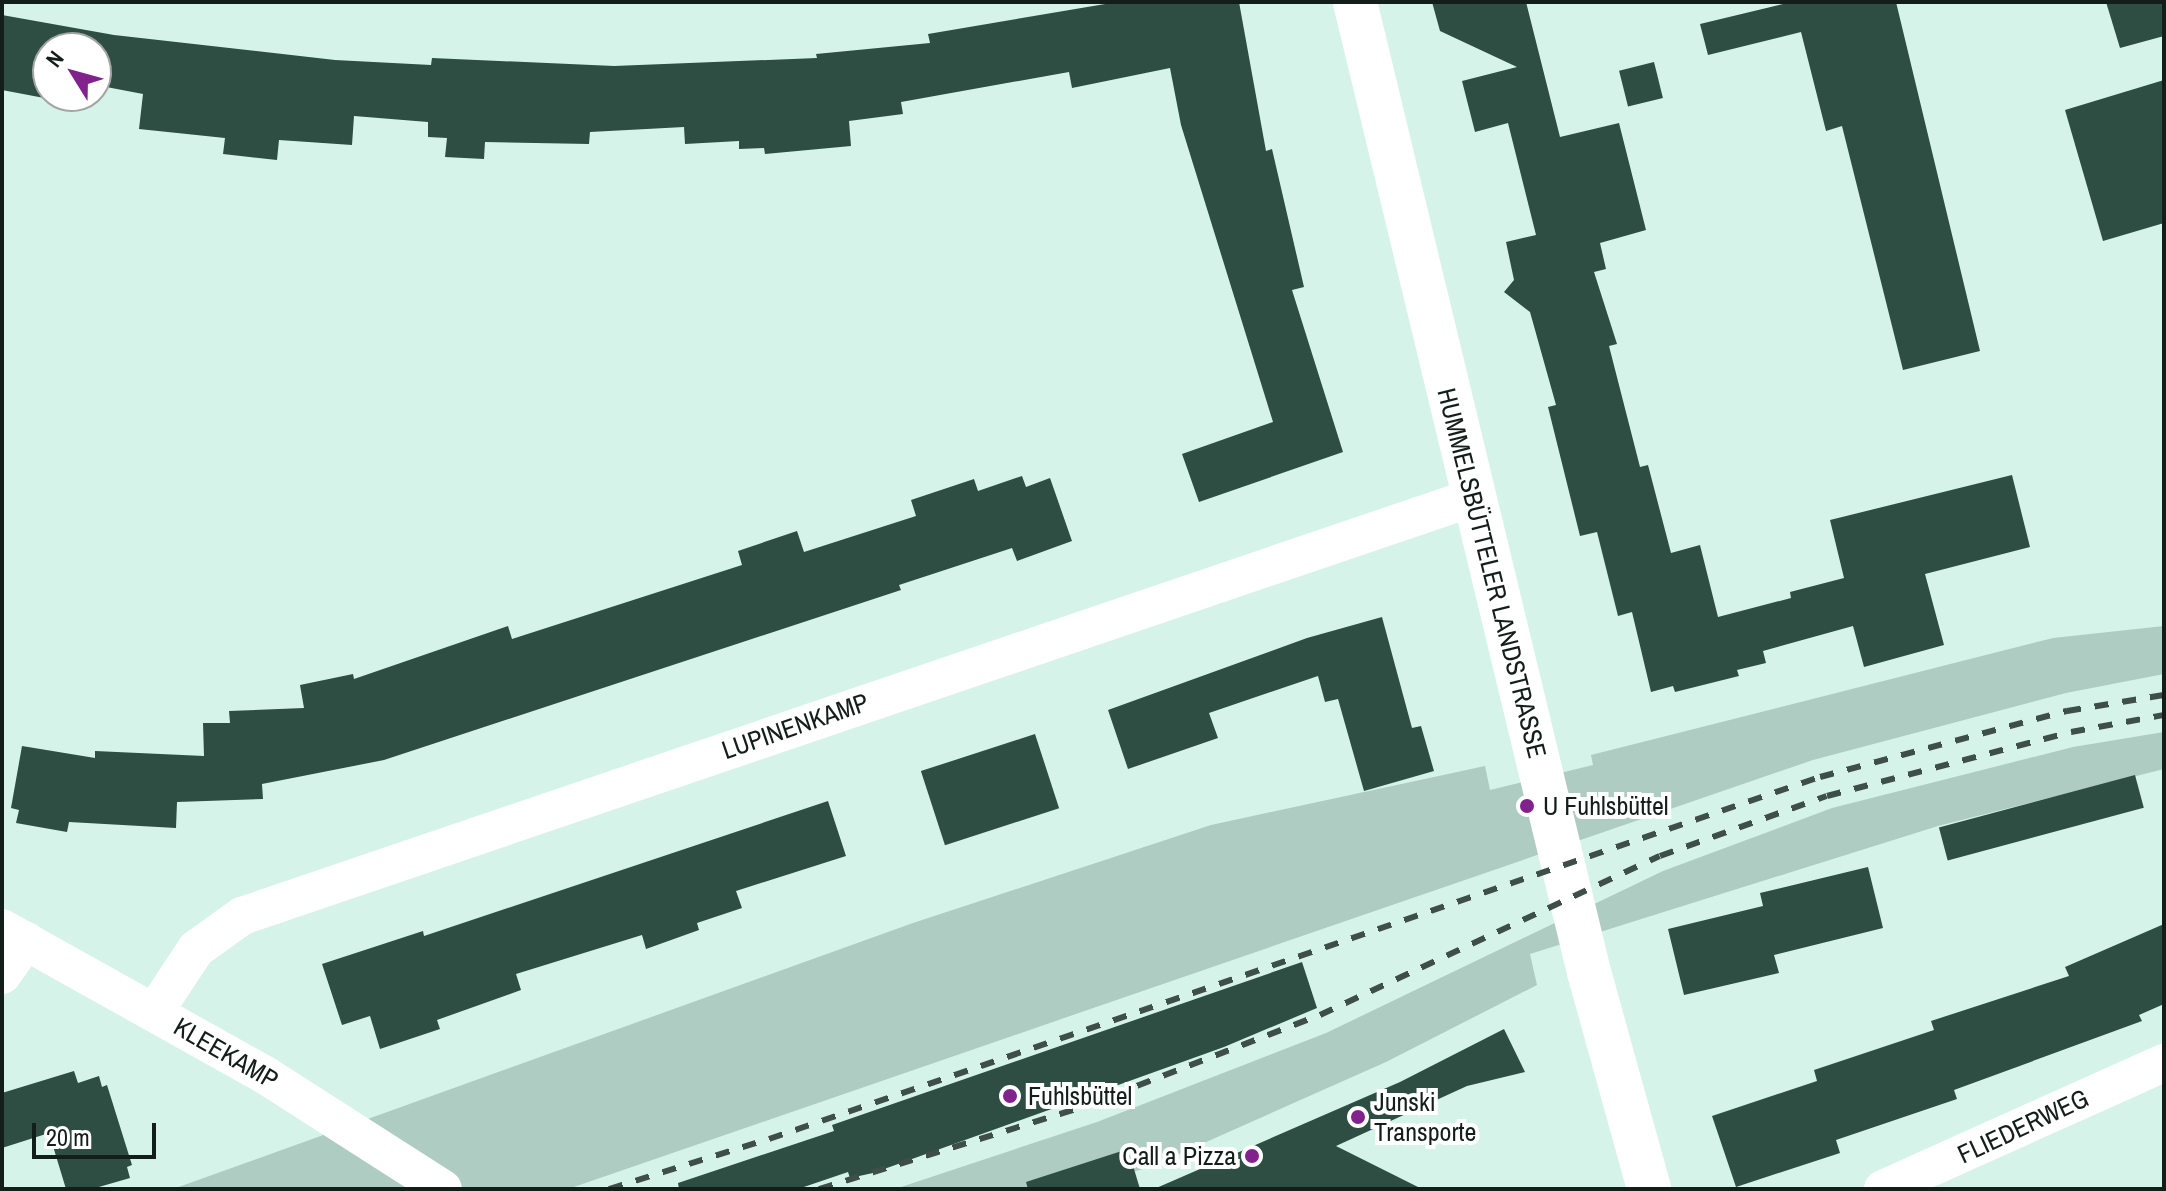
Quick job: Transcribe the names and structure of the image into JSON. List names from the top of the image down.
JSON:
{
  "streets": {
    "main road": ["HUMMELSBÜTTELER LANDSTRASSE"],
    "street": ["LUPINENKAMP", "KLEEKAMP", "FLIEDERWEG"]
  },
  "crossings": [
    ["HUMMELSBÜTTELER LANDSTRASSE", "LUPINENKAMP"],
    ["LUPINENKAMP", "KLEEKAMP"]
  ],
  "places": [
    "U Fuhlsbüttel",
    "Fuhlsbüttel",
    "Junski Transporte",
    "Call a Pizza"
  ],
  "scale_bar": "20 m",
  "north": "top left"
}
